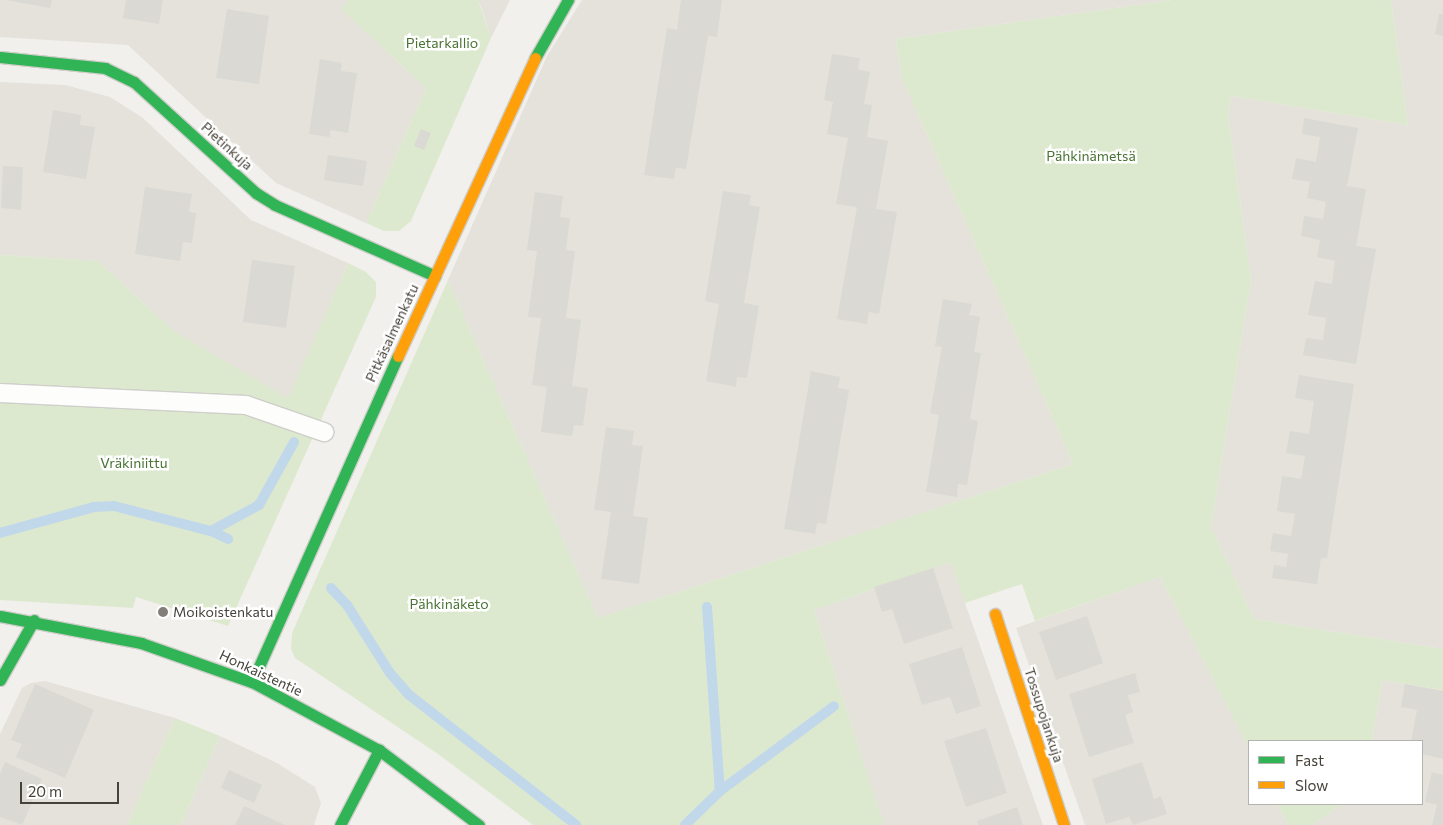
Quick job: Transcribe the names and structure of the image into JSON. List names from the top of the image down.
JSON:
{
  "streets": {
    "street": [
      "Pietinkuja",
      "Pitkäsalmenkatu",
      "Honkaistentie",
      "Tossupojankuja"
    ]
  },
  "crossings": [
    ["Pietinkuja", "Pitkäsalmenkatu"],
    ["Pitkäsalmenkatu", "Honkaistentie"]
  ],
  "parks": [
    "Pietarkallio",
    "Pähkinämetsä",
    "Vräkiniittu",
    "Pähkinäketo"
  ],
  "places": ["Moikoistenkatu"],
  "legend": ["Fast", "Slow"],
  "scale_bar": "20 m"
}
